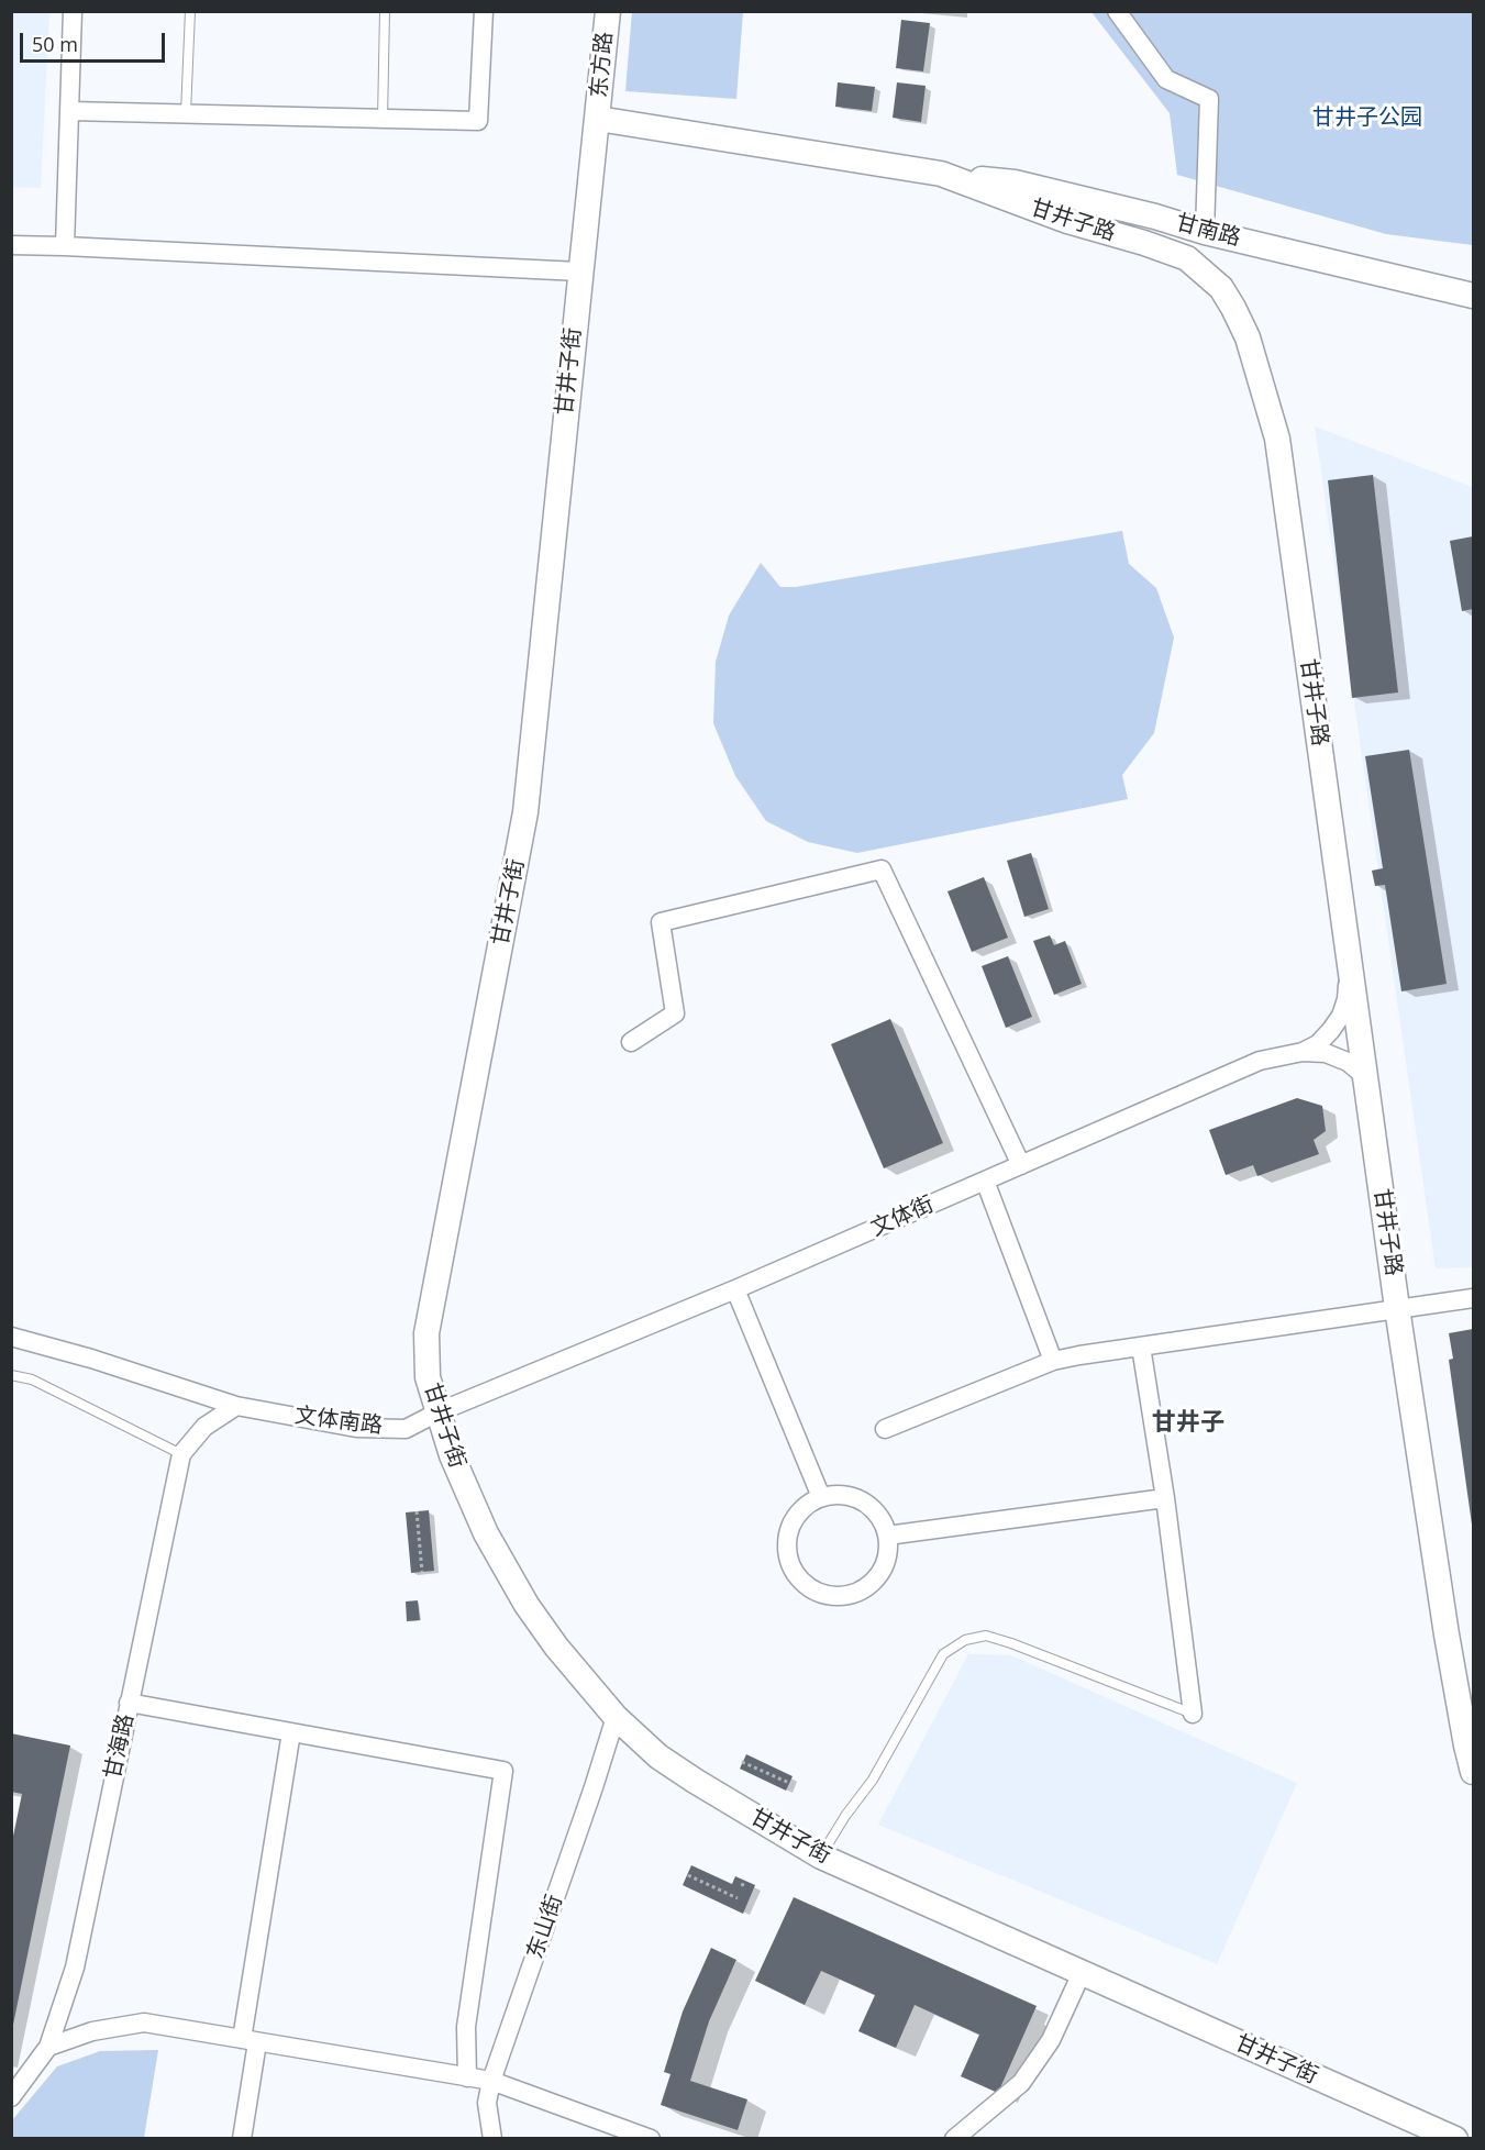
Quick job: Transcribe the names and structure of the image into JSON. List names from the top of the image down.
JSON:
{
  "streets": {
    "street": [
      "东方路",
      "甘井子路",
      "甘南路",
      "甘井子街",
      "文体街",
      "文体南路",
      "甘海路",
      "东山街"
    ]
  },
  "crossings": [
    ["东方路", "甘井子路"],
    ["东方路", "甘井子街"],
    ["甘井子路", "甘南路"],
    ["甘井子路", "甘井子街"],
    ["甘井子路", "文体街"],
    ["甘井子街", "文体街"],
    ["甘井子街", "文体南路"],
    ["甘井子街", "东山街"],
    ["文体街", "文体南路"],
    ["文体南路", "甘海路"]
  ],
  "districts": ["甘井子"],
  "parks": ["甘井子公园"],
  "scale_bar": "50 m"
}
